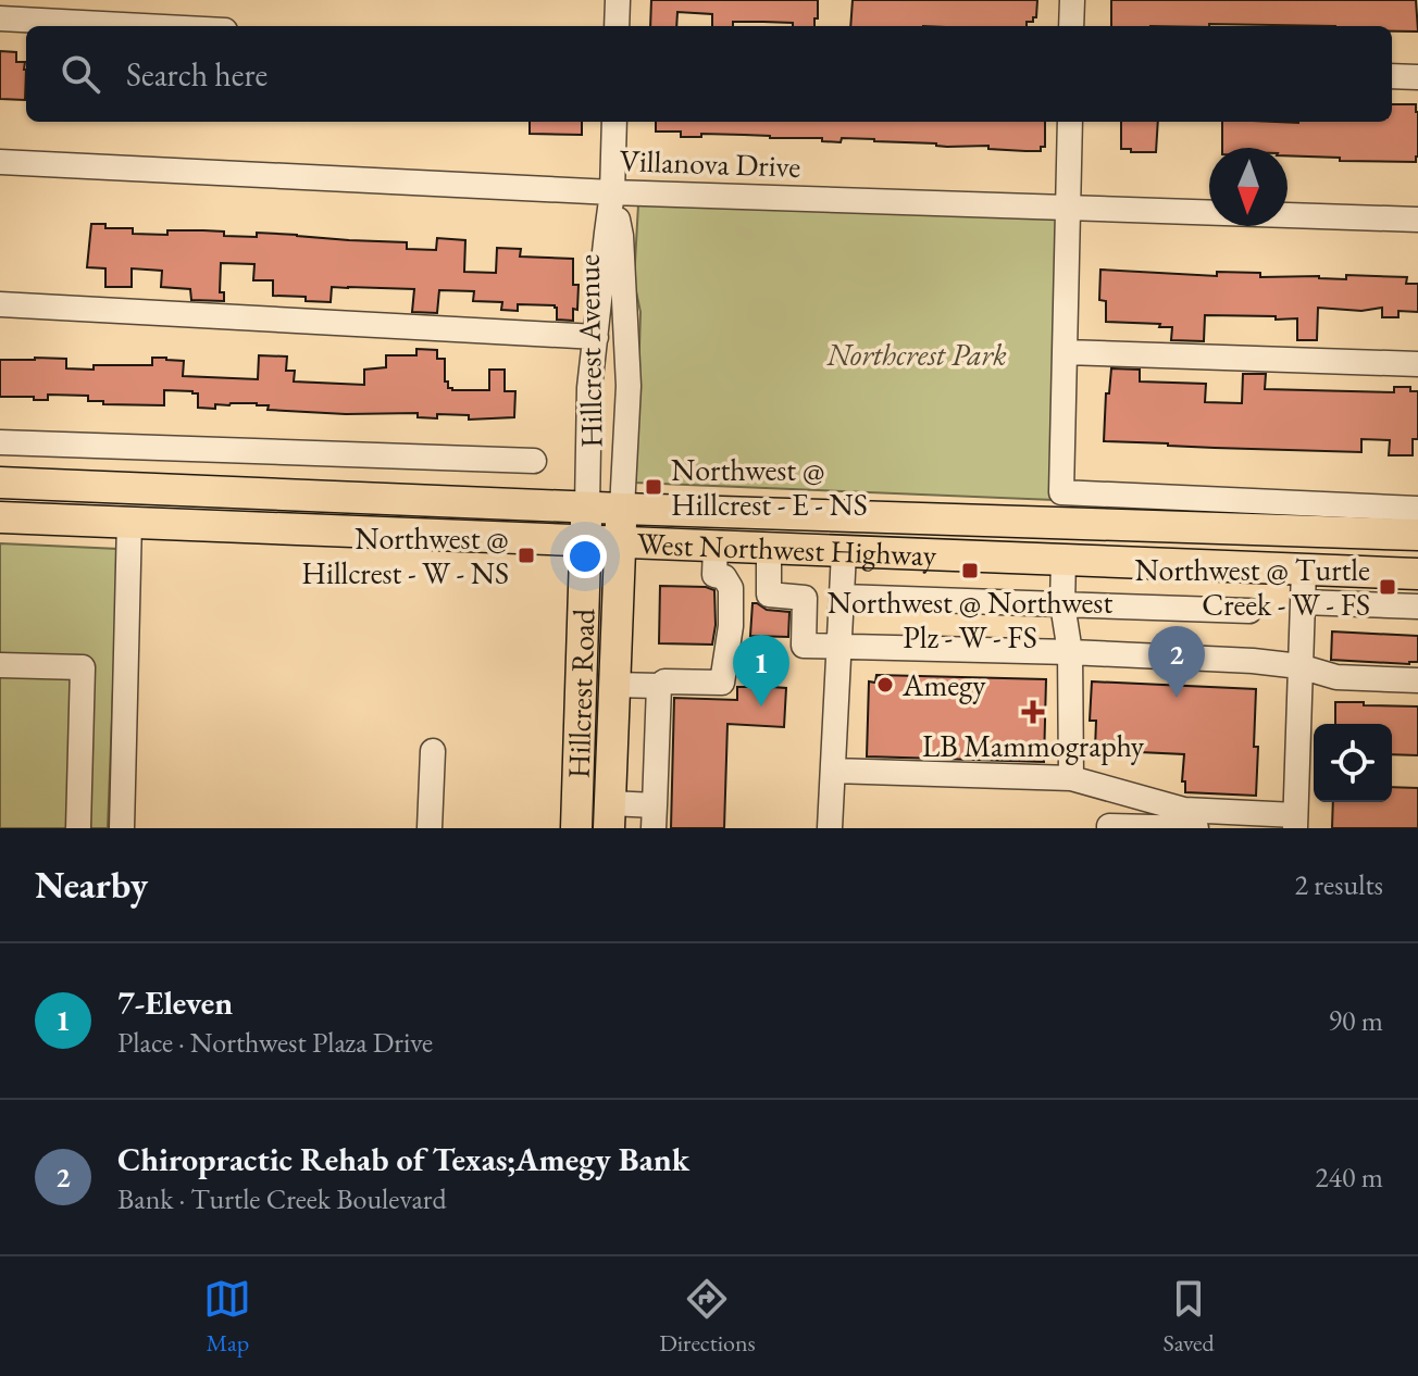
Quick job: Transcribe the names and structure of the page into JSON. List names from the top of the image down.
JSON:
{
  "streets": {
    "main road": ["West Northwest Highway", "Hillcrest Road"],
    "street": ["Villanova Drive", "Hillcrest Avenue"]
  },
  "crossings": [
    ["Villanova Drive", "Hillcrest Avenue"],
    ["Hillcrest Avenue", "West Northwest Highway"],
    ["Hillcrest Avenue", "Hillcrest Road"],
    ["West Northwest Highway", "Hillcrest Road"]
  ],
  "parks": ["Northcrest Park"],
  "places": {
    "transit": [
      "Northwest @ Hillcrest - E - NS",
      "Northwest @ Hillcrest - W - NS",
      "Northwest @ Northwest Plz - W - FS",
      "Northwest @ Turtle Creek - W - FS"
    ],
    "other": ["Amegy"],
    "health": ["LB Mammography"]
  },
  "north": "bottom",
  "page": {
    "search": "Search here",
    "pins": ["2", "1"],
    "heading": ["Nearby", "2 results"],
    "list": [
      {
        "mark": "1",
        "name": "7-Eleven",
        "note": "Place · Northwest Plaza Drive",
        "value": "90 m"
      },
      {
        "mark": "2",
        "name": "Chiropractic Rehab of Texas;Amegy Bank",
        "note": "Bank · Turtle Creek Boulevard",
        "value": "240 m"
      }
    ],
    "nav": ["Map", "Directions", "Saved"]
  }
}
